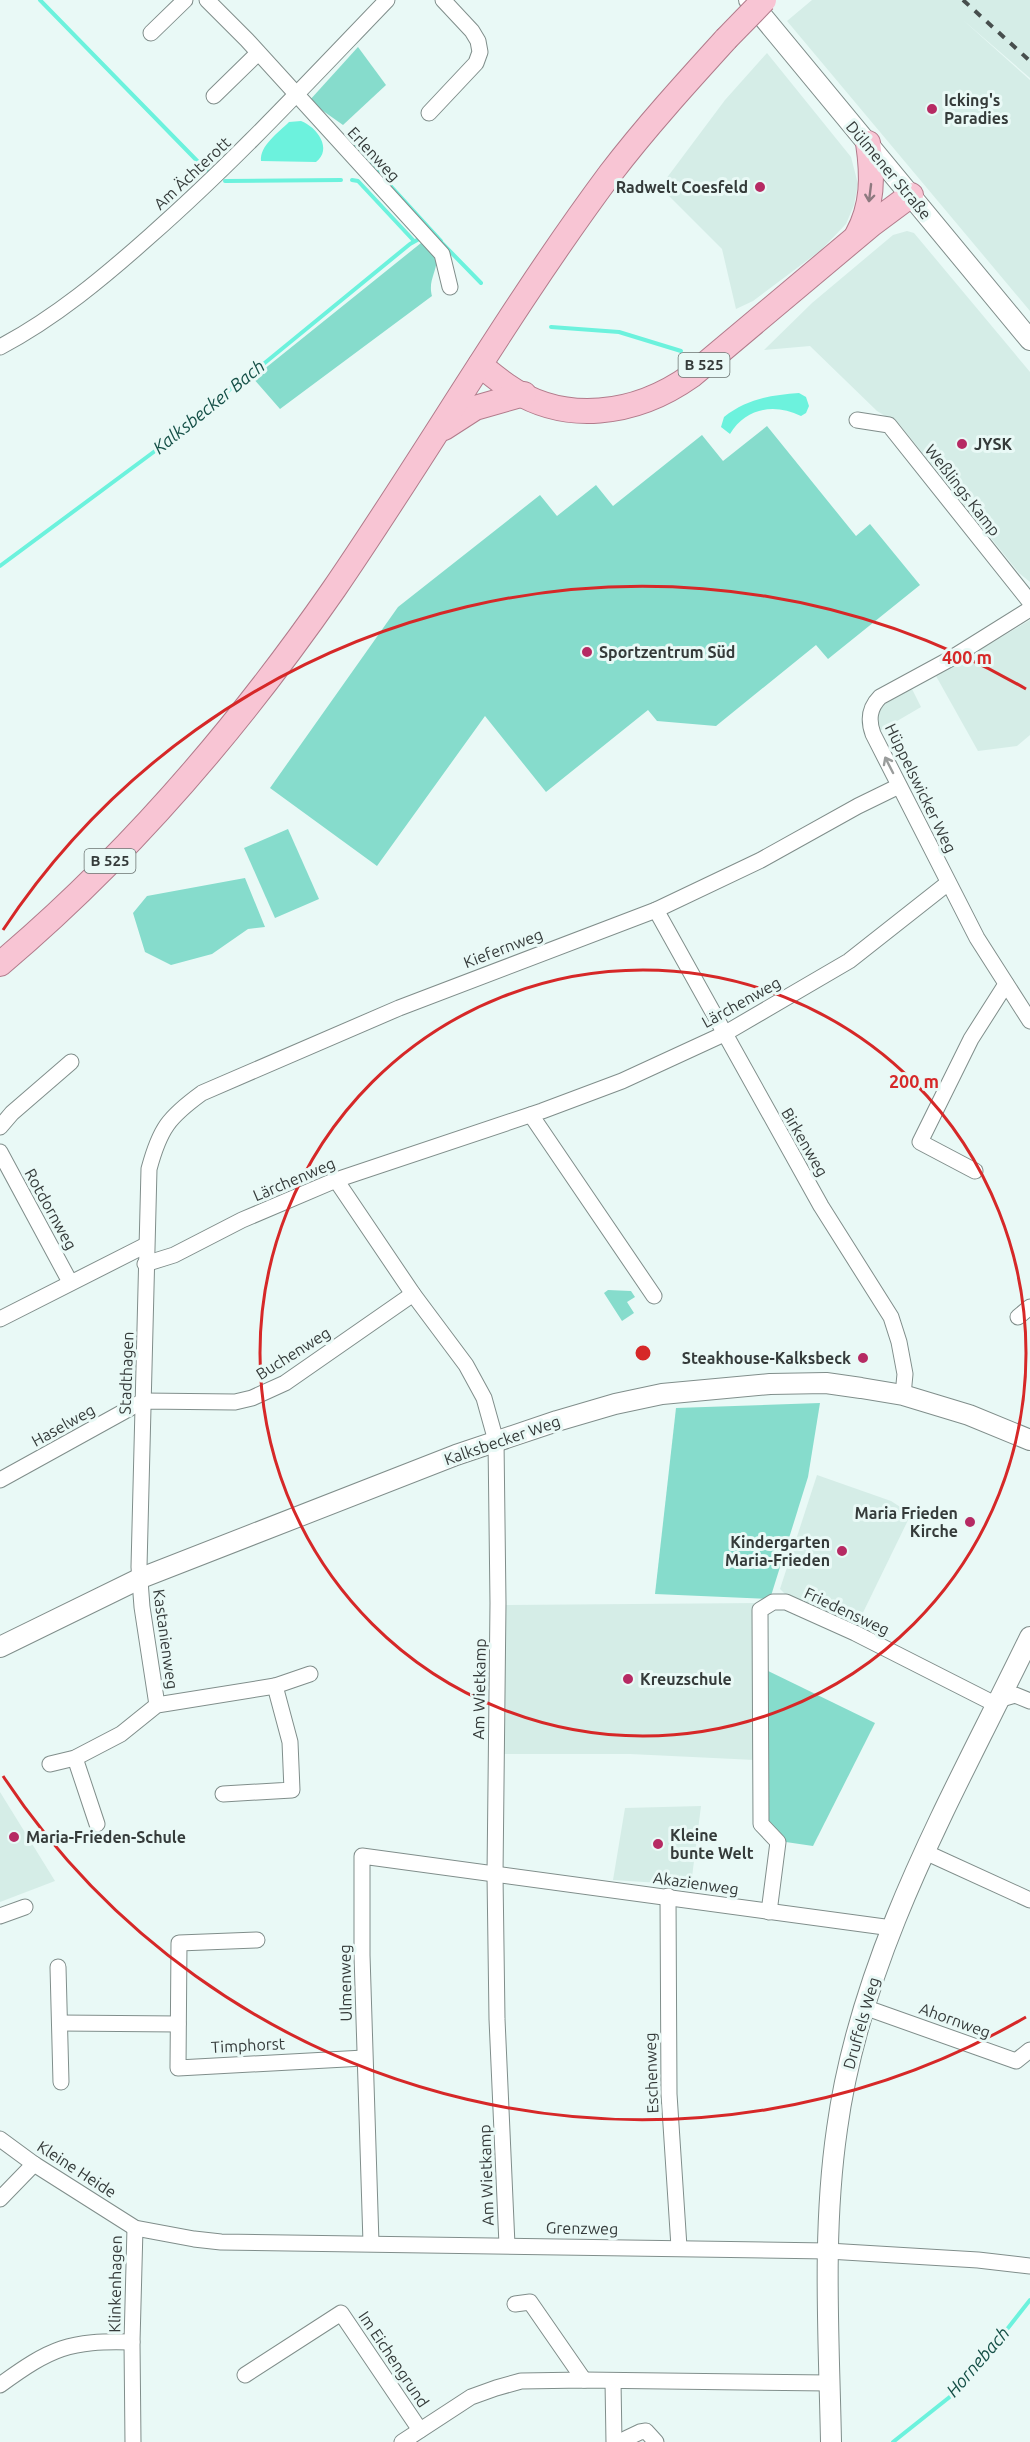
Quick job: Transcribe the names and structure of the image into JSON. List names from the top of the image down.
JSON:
{
  "streets": {
    "main road": ["B 525"],
    "street": [
      "Erlenweg",
      "Dülmener Straße",
      "Am Ächterott",
      "Weßlings Kamp",
      "Hüppelswicker Weg",
      "Kiefernweg",
      "Lärchenweg",
      "Birkenweg",
      "Rotdornweg",
      "Buchenweg",
      "Stadthagen",
      "Haselweg",
      "Kalksbecker Weg",
      "Friedensweg",
      "Kastanienweg",
      "Am Wietkamp",
      "Akazienweg",
      "Ulmenweg",
      "Ahornweg",
      "Druffels Weg",
      "Timphorst",
      "Eschenweg",
      "Kleine Heide",
      "Grenzweg",
      "Klinkenhagen",
      "Im Eichengrund"
    ]
  },
  "crossings": [
    ["Erlenweg", "Am Ächterott"],
    ["Dülmener Straße", "B 525"],
    ["Hüppelswicker Weg", "Kiefernweg"],
    ["Hüppelswicker Weg", "Lärchenweg"],
    ["Kiefernweg", "Birkenweg"],
    ["Kiefernweg", "Stadthagen"],
    ["Lärchenweg", "Birkenweg"],
    ["Lärchenweg", "Stadthagen"],
    ["Lärchenweg", "Am Wietkamp"],
    ["Birkenweg", "Kalksbecker Weg"],
    ["Buchenweg", "Stadthagen"],
    ["Buchenweg", "Haselweg"],
    ["Buchenweg", "Am Wietkamp"],
    ["Stadthagen", "Haselweg"],
    ["Stadthagen", "Kalksbecker Weg"],
    ["Stadthagen", "Kastanienweg"],
    ["Kalksbecker Weg", "Kastanienweg"],
    ["Kalksbecker Weg", "Am Wietkamp"],
    ["Friedensweg", "Akazienweg"],
    ["Friedensweg", "Druffels Weg"],
    ["Am Wietkamp", "Akazienweg"],
    ["Am Wietkamp", "Ulmenweg"],
    ["Am Wietkamp", "Grenzweg"],
    ["Akazienweg", "Ulmenweg"],
    ["Akazienweg", "Druffels Weg"],
    ["Akazienweg", "Eschenweg"],
    ["Ulmenweg", "Timphorst"],
    ["Ulmenweg", "Grenzweg"],
    ["Ahornweg", "Druffels Weg"],
    ["Druffels Weg", "Grenzweg"],
    ["Druffels Weg", "Im Eichengrund"],
    ["Eschenweg", "Grenzweg"],
    ["Kleine Heide", "Grenzweg"],
    ["Kleine Heide", "Klinkenhagen"],
    ["Grenzweg", "Klinkenhagen"]
  ],
  "one_way": ["Hüppelswicker Weg"],
  "water": ["Kalksbecker Bach", "Hornebach"],
  "places": [
    "Icking's Paradies",
    "Radwelt Coesfeld",
    "JYSK",
    "Sportzentrum Süd",
    "Steakhouse-Kalksbeck",
    "Maria Frieden Kirche",
    "Kindergarten Maria-Frieden",
    "Kreuzschule",
    "Maria-Frieden-Schule",
    "Kleine bunte Welt"
  ],
  "rings": ["400 m", "200 m"]
}
